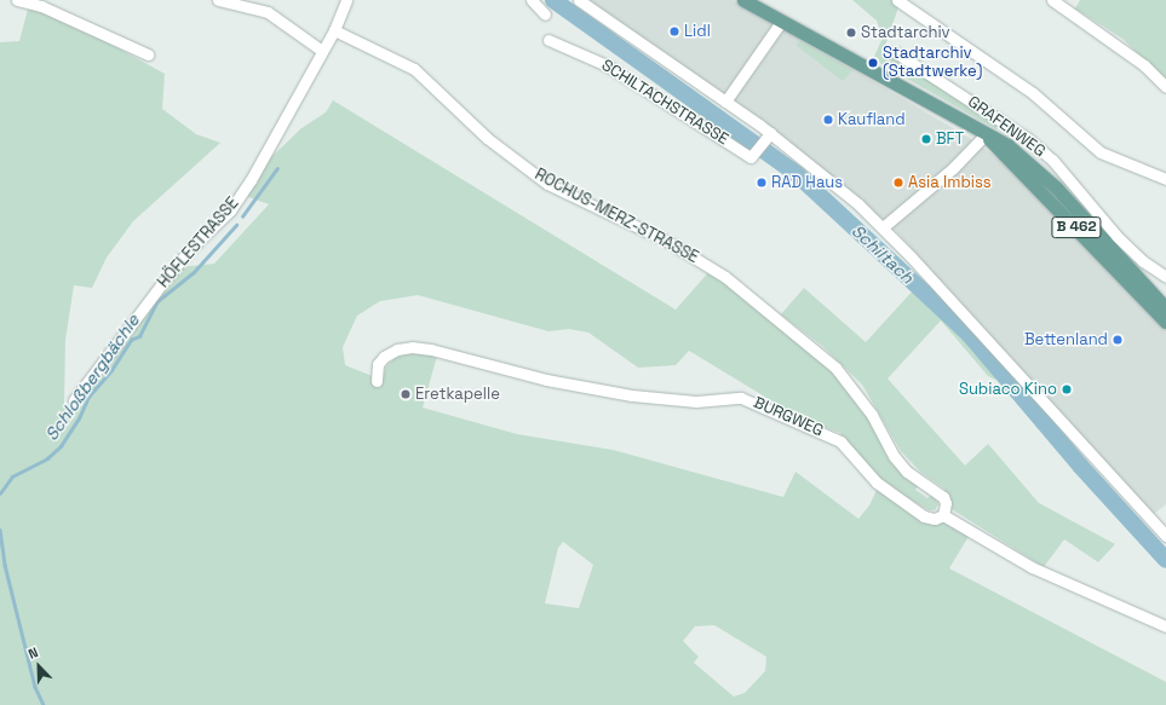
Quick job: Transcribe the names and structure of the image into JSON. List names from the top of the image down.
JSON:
{
  "streets": {
    "main road": ["B 462"],
    "street": [
      "SCHILTACHSTRASSE",
      "GRAFENWEG",
      "ROCHUS-MERZ-STRASSE",
      "HÖFLESTRASSE",
      "BURGWEG"
    ]
  },
  "crossings": [
    ["ROCHUS-MERZ-STRASSE", "HÖFLESTRASSE"],
    ["ROCHUS-MERZ-STRASSE", "BURGWEG"]
  ],
  "water": ["Schiltach", "Schloßbergbächle"],
  "places": [
    "Lidl",
    "Stadtarchiv",
    "Stadtarchiv (Stadtwerke)",
    "Kaufland",
    "BFT",
    "RAD Haus",
    "Asia Imbiss",
    "Bettenland",
    "Subiaco Kino",
    "Eretkapelle"
  ],
  "north": "top left"
}
